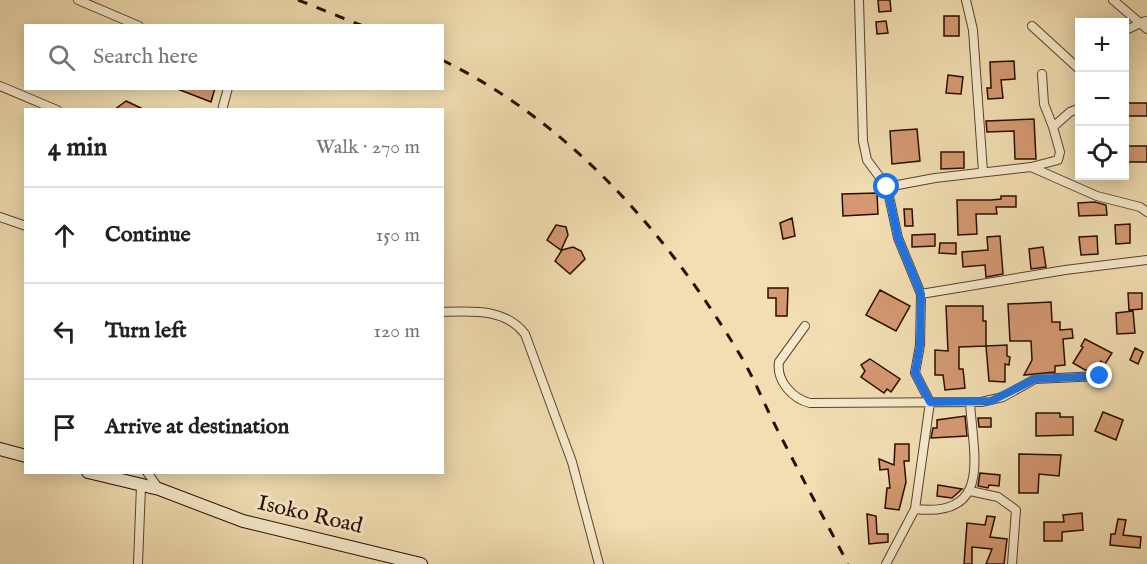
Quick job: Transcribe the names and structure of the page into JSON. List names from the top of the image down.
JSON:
{
  "streets": {
    "street": ["Isoko Road"]
  },
  "page": {
    "map_buttons": ["+", "−"],
    "search": "Search here",
    "heading": ["4 min", "Walk · 270 m"],
    "list": [
      ["Continue", "150 m"],
      ["Turn left", "120 m"],
      "Arrive at destination"
    ]
  }
}
